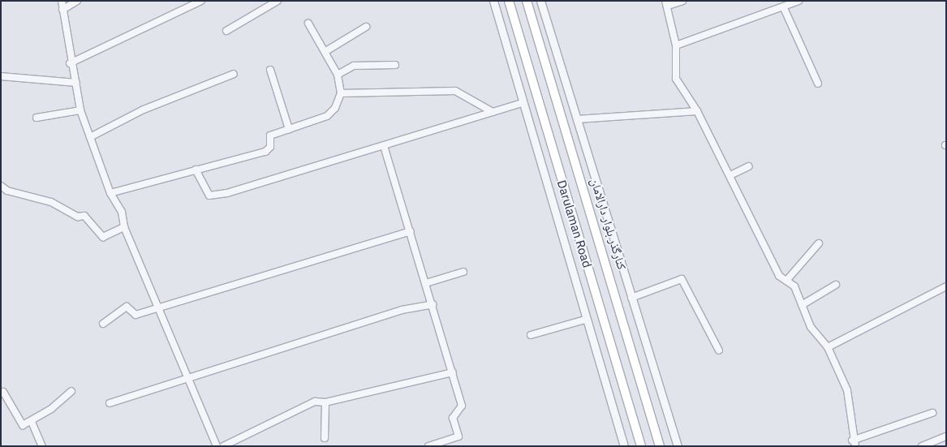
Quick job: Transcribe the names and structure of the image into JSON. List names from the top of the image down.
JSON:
{
  "streets": {
    "main road": ["Darulaman Road"],
    "street": ["کنارگذر بلوار دارالامان"]
  }
}
